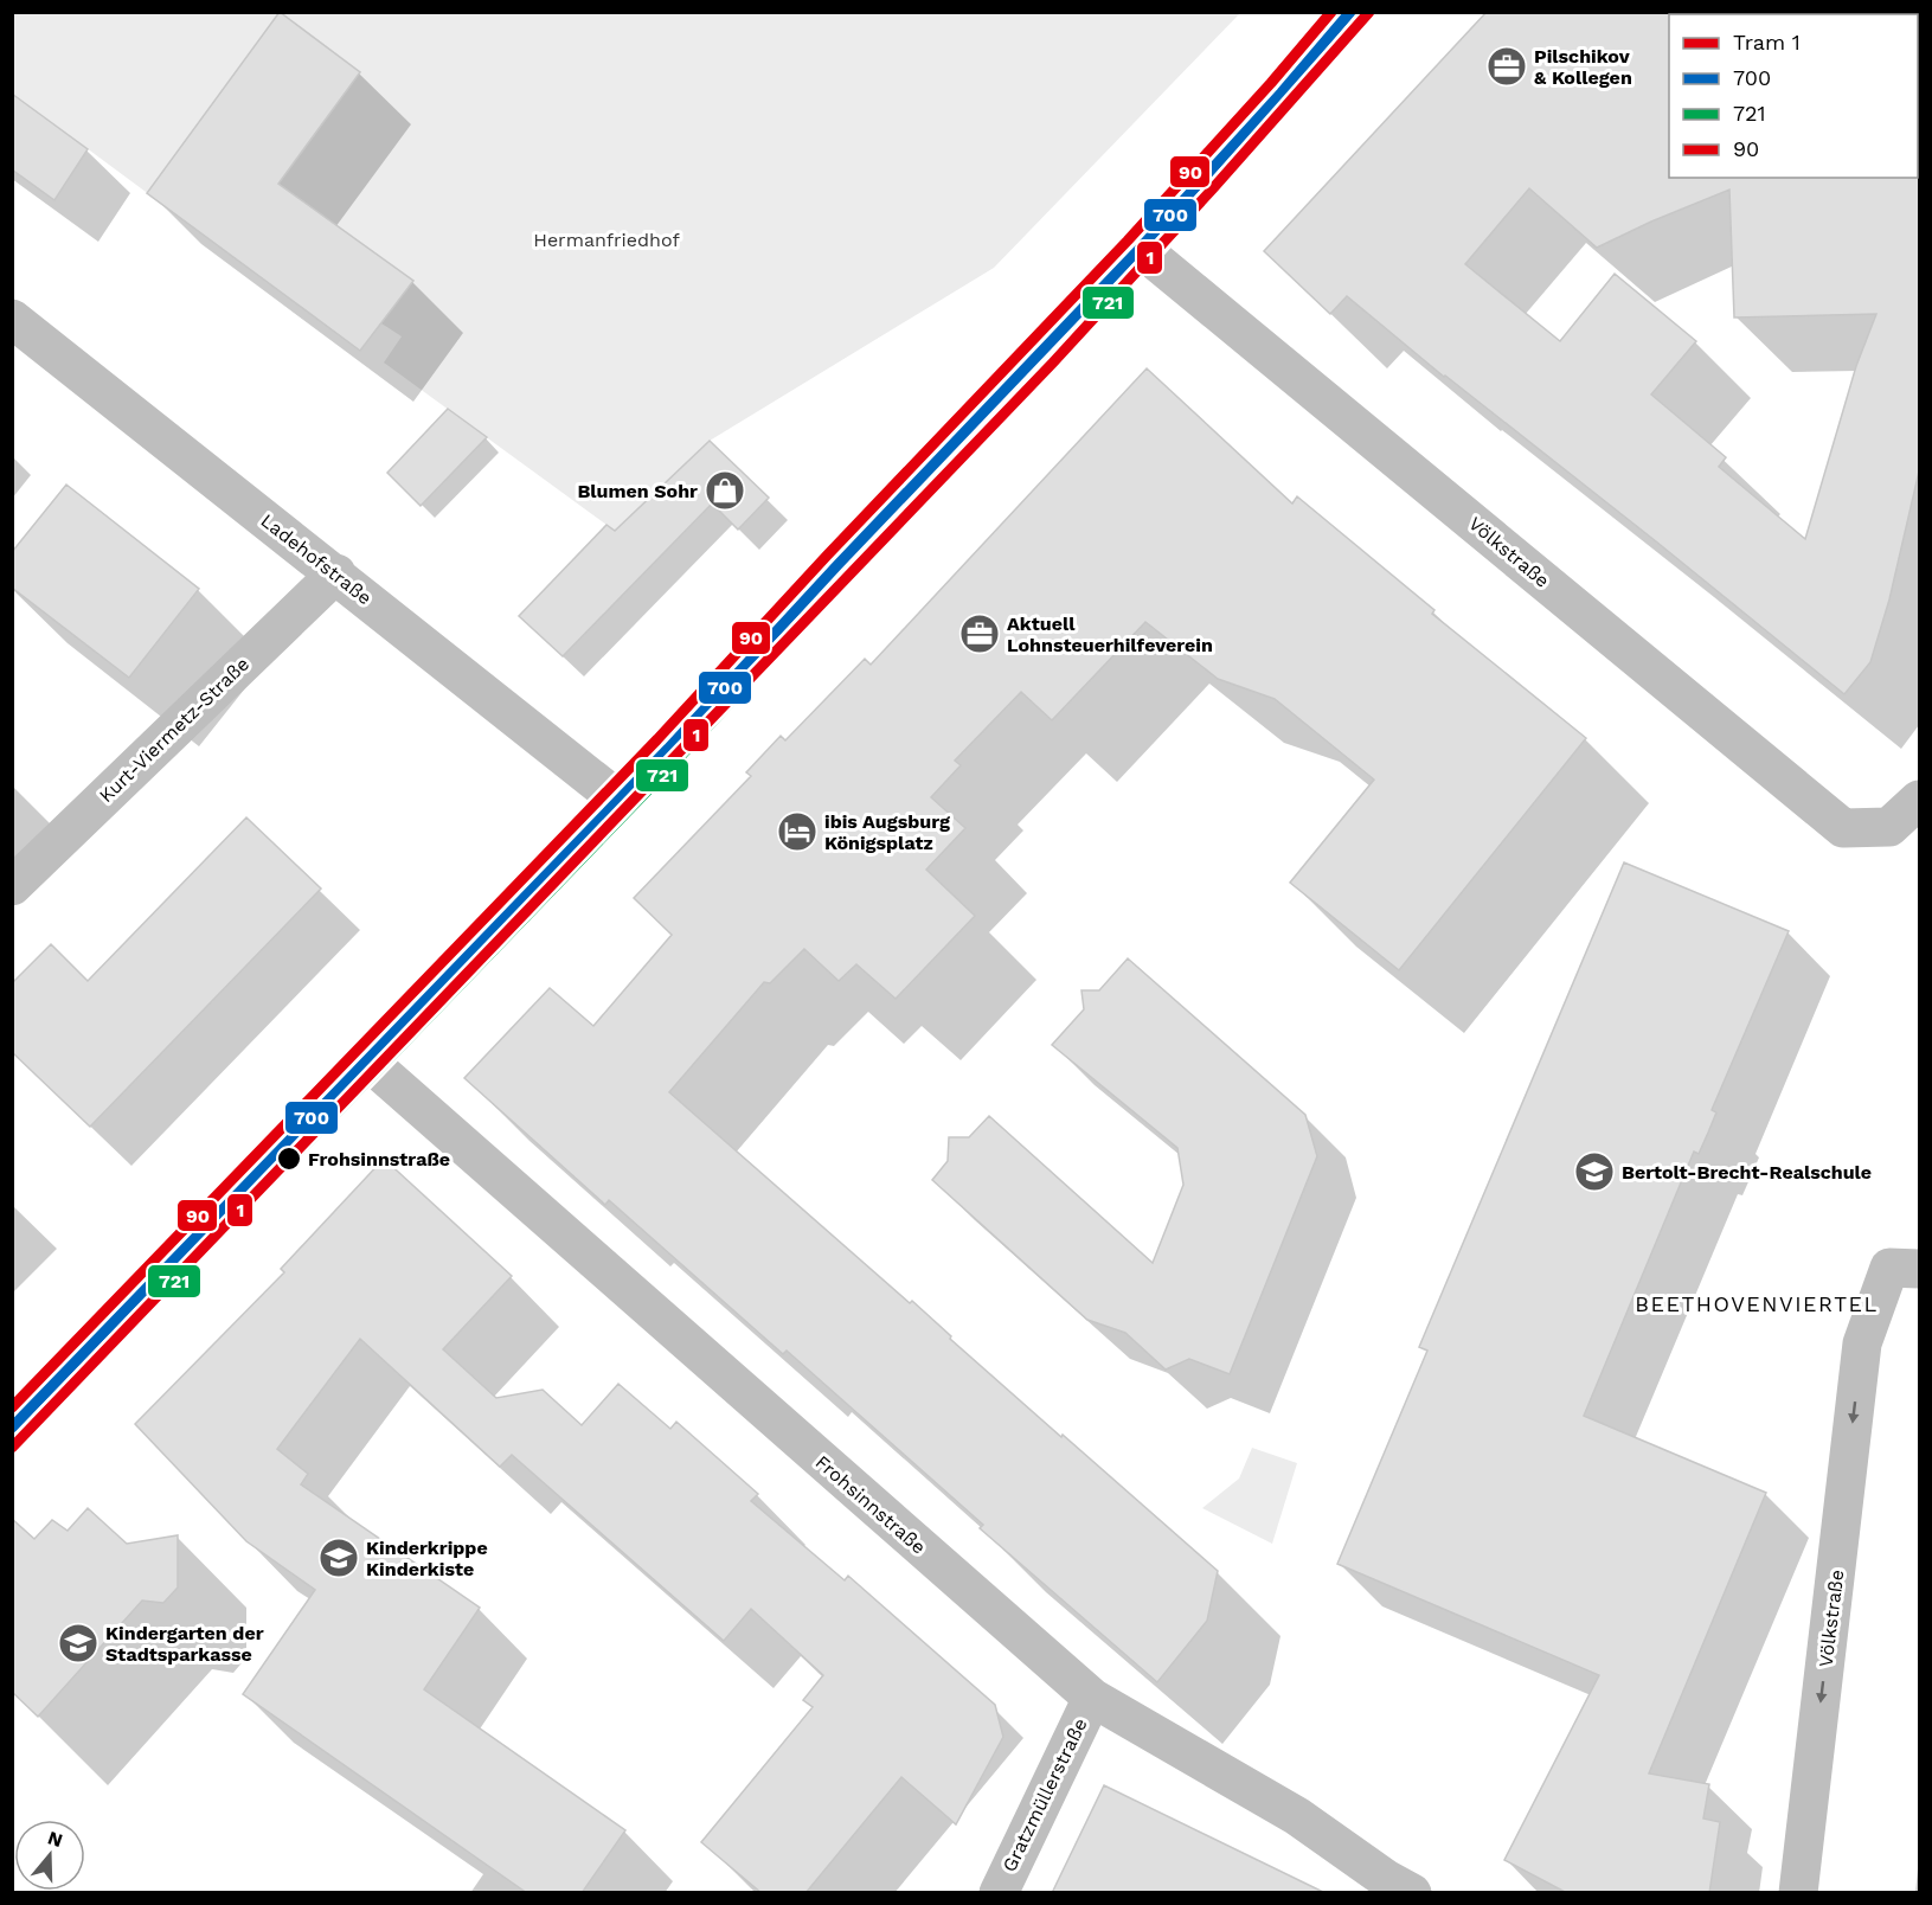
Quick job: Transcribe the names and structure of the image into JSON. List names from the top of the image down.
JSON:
{
  "streets": {
    "street": [
      "Völkstraße",
      "Ladehofstraße",
      "Kurt-Viermetz-Straße",
      "Frohsinnstraße",
      "Gratzmüllerstraße"
    ]
  },
  "crossings": [
    ["Ladehofstraße", "Kurt-Viermetz-Straße"],
    ["Frohsinnstraße", "Gratzmüllerstraße"]
  ],
  "one_way": ["Völkstraße"],
  "districts": ["BEETHOVENVIERTEL"],
  "parks": ["Hermanfriedhof"],
  "places": {
    "office": ["Pilschikov & Kollegen", "Aktuell Lohnsteuerhilfeverein"],
    "shop": ["Blumen Sohr"],
    "hotel": ["ibis Augsburg Königsplatz"],
    "other": ["Frohsinnstraße"],
    "school or university": ["Bertolt-Brecht-Realschule", "Kinderkrippe Kinderkiste", "Kindergarten der Stadtsparkasse"]
  },
  "lines": [
    "tram line 1",
    "transit line 700",
    "transit line 90",
    "transit line 721"
  ],
  "legend": [
    "Tram 1",
    "700",
    "721",
    "90"
  ],
  "north": "top"
}
